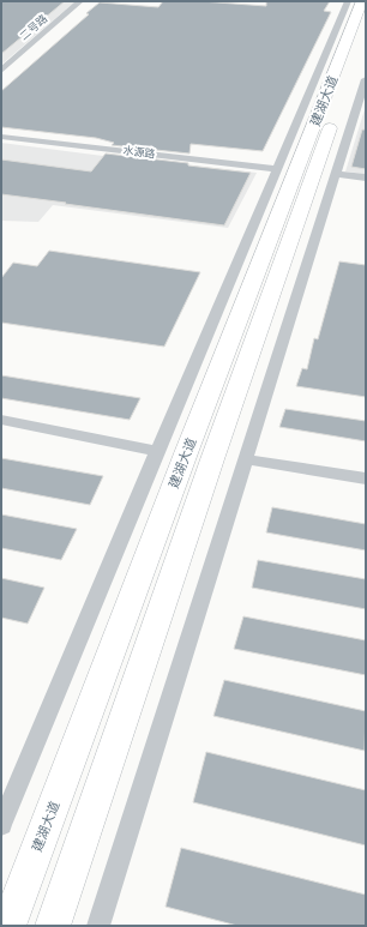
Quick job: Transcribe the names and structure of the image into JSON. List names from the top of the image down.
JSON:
{
  "streets": {
    "main road": ["建湖大道"],
    "street": ["二号路", "水源路"]
  }
}
